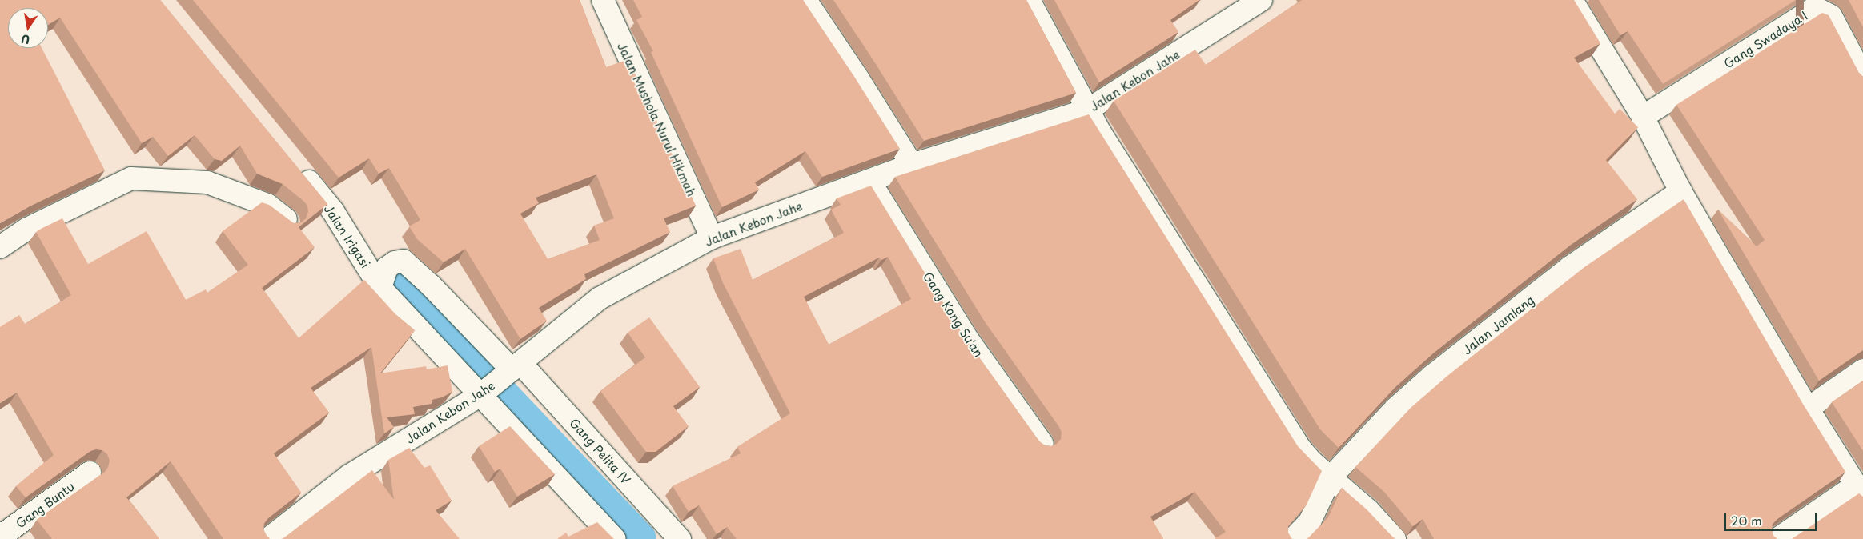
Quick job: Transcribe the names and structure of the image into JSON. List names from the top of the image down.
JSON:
{
  "streets": {
    "street": [
      "Gang Swadaya I",
      "Jalan Kebon Jahe",
      "Jalan Mushola Nurul Hikmah",
      "Jalan Irigasi",
      "Gang Kong Su'an",
      "Jalan Jamlang",
      "Gang Pelita IV",
      "Gang Buntu"
    ]
  },
  "crossings": [
    ["Jalan Kebon Jahe", "Jalan Mushola Nurul Hikmah"],
    ["Jalan Kebon Jahe", "Jalan Irigasi"],
    ["Jalan Kebon Jahe", "Gang Kong Su'an"],
    ["Jalan Kebon Jahe", "Gang Pelita IV"],
    ["Jalan Irigasi", "Gang Pelita IV"]
  ],
  "scale_bar": "20 m",
  "north": "bottom"
}
